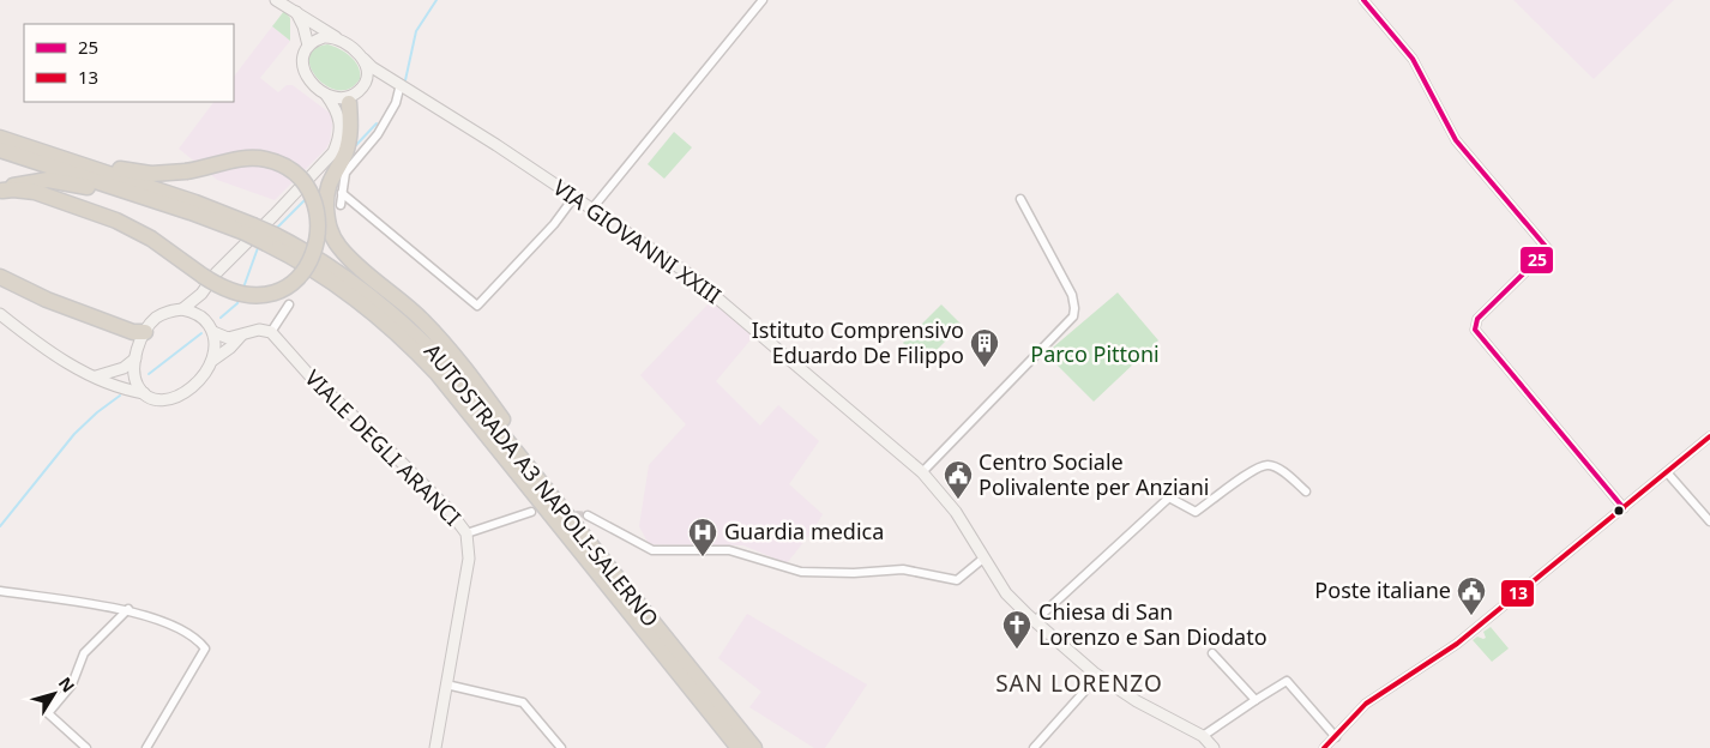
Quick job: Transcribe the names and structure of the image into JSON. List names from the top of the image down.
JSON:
{
  "streets": {
    "highway": ["AUTOSTRADA A3 NAPOLI-SALERNO"],
    "main road": ["VIA GIOVANNI XXIII", "VIALE DEGLI ARANCI"]
  },
  "districts": ["SAN LORENZO"],
  "parks": ["Parco Pittoni"],
  "places": {
    "building": ["Istituto Comprensivo Eduardo De Filippo"],
    "public building": ["Centro Sociale Polivalente per Anziani", "Poste italiane"],
    "hospital": ["Guardia medica"],
    "church": ["Chiesa di San Lorenzo e San Diodato"]
  },
  "lines": ["transit line 25", "transit line 13"],
  "legend": ["25", "13"],
  "north": "top right"
}
